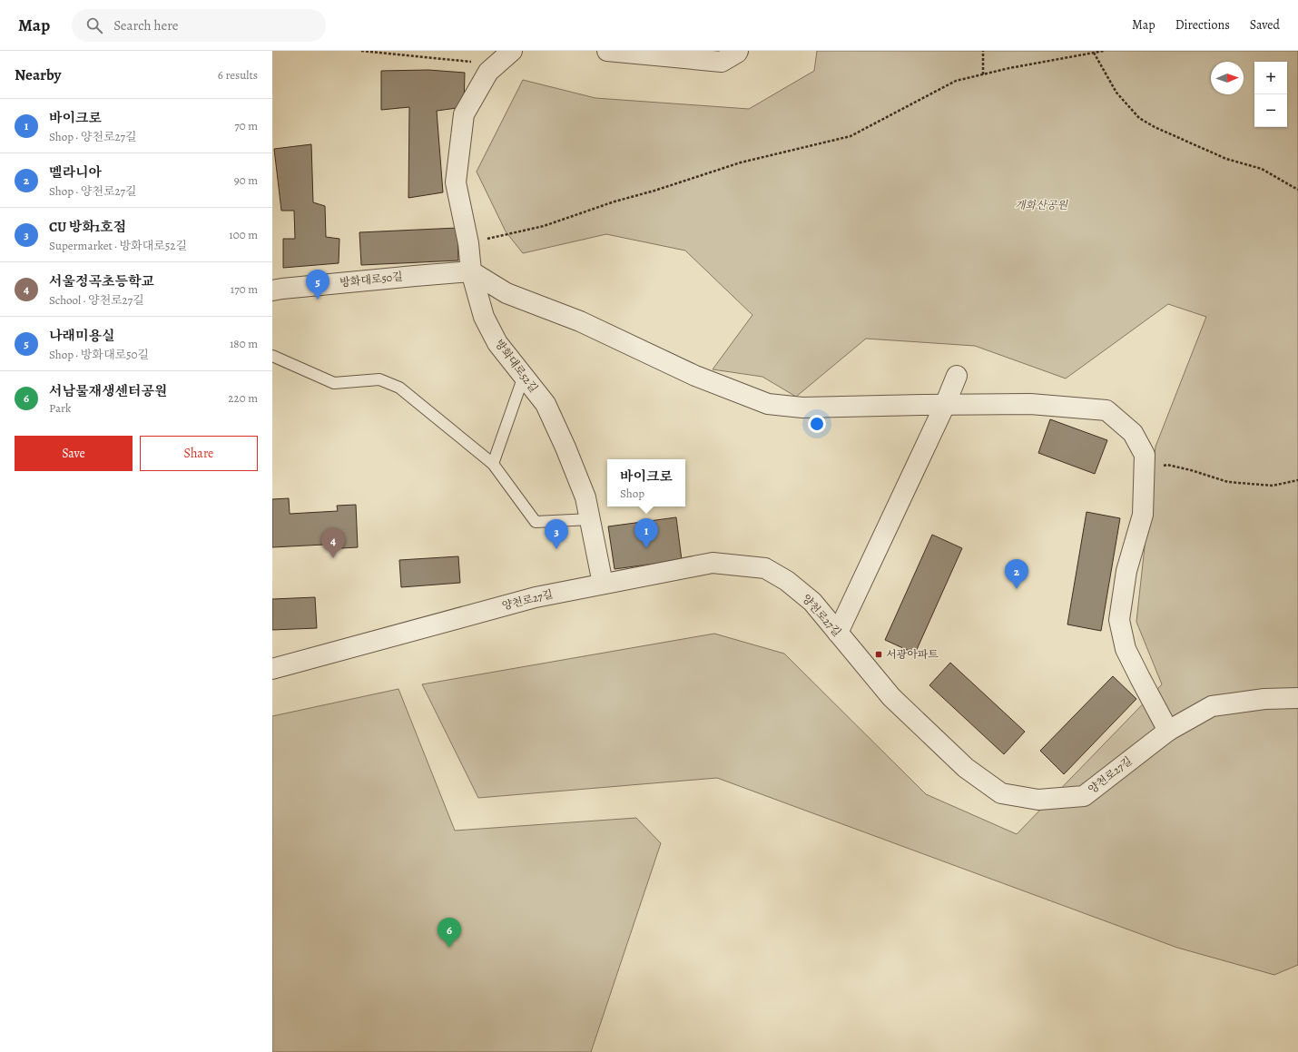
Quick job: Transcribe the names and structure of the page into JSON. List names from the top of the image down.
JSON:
{
  "streets": {
    "street": ["방화대로50길", "방화대로52길", "양천로27길"]
  },
  "crossings": [
    ["방화대로50길", "방화대로52길"],
    ["방화대로52길", "양천로27길"]
  ],
  "parks": ["개화산공원"],
  "places": {
    "transit": ["서광아파트"]
  },
  "north": "right",
  "page": {
    "header": "Map",
    "search": "Search here",
    "nav": ["Map", "Directions", "Saved"],
    "heading": ["Nearby", "6 results"],
    "map_buttons": ["+", "−"],
    "list": [
      {
        "mark": "1",
        "name": "바이크로",
        "note": "Shop · 양천로27길",
        "value": "70 m"
      },
      {
        "mark": "2",
        "name": "멜라니아",
        "note": "Shop · 양천로27길",
        "value": "90 m"
      },
      {
        "mark": "3",
        "name": "CU 방화1호점",
        "note": "Supermarket · 방화대로52길",
        "value": "100 m"
      },
      {
        "mark": "4",
        "name": "서울정곡초등학교",
        "note": "School · 양천로27길",
        "value": "170 m"
      },
      {
        "mark": "5",
        "name": "나래미용실",
        "note": "Shop · 방화대로50길",
        "value": "180 m"
      },
      {
        "mark": "6",
        "name": "서남물재생센터공원",
        "note": "Park",
        "value": "220 m"
      }
    ],
    "pins": [
      "5",
      "1",
      "3",
      "4",
      "2",
      "6"
    ],
    "buttons": ["Save", "Share"],
    "popup": ["바이크로", "Shop"]
  }
}
